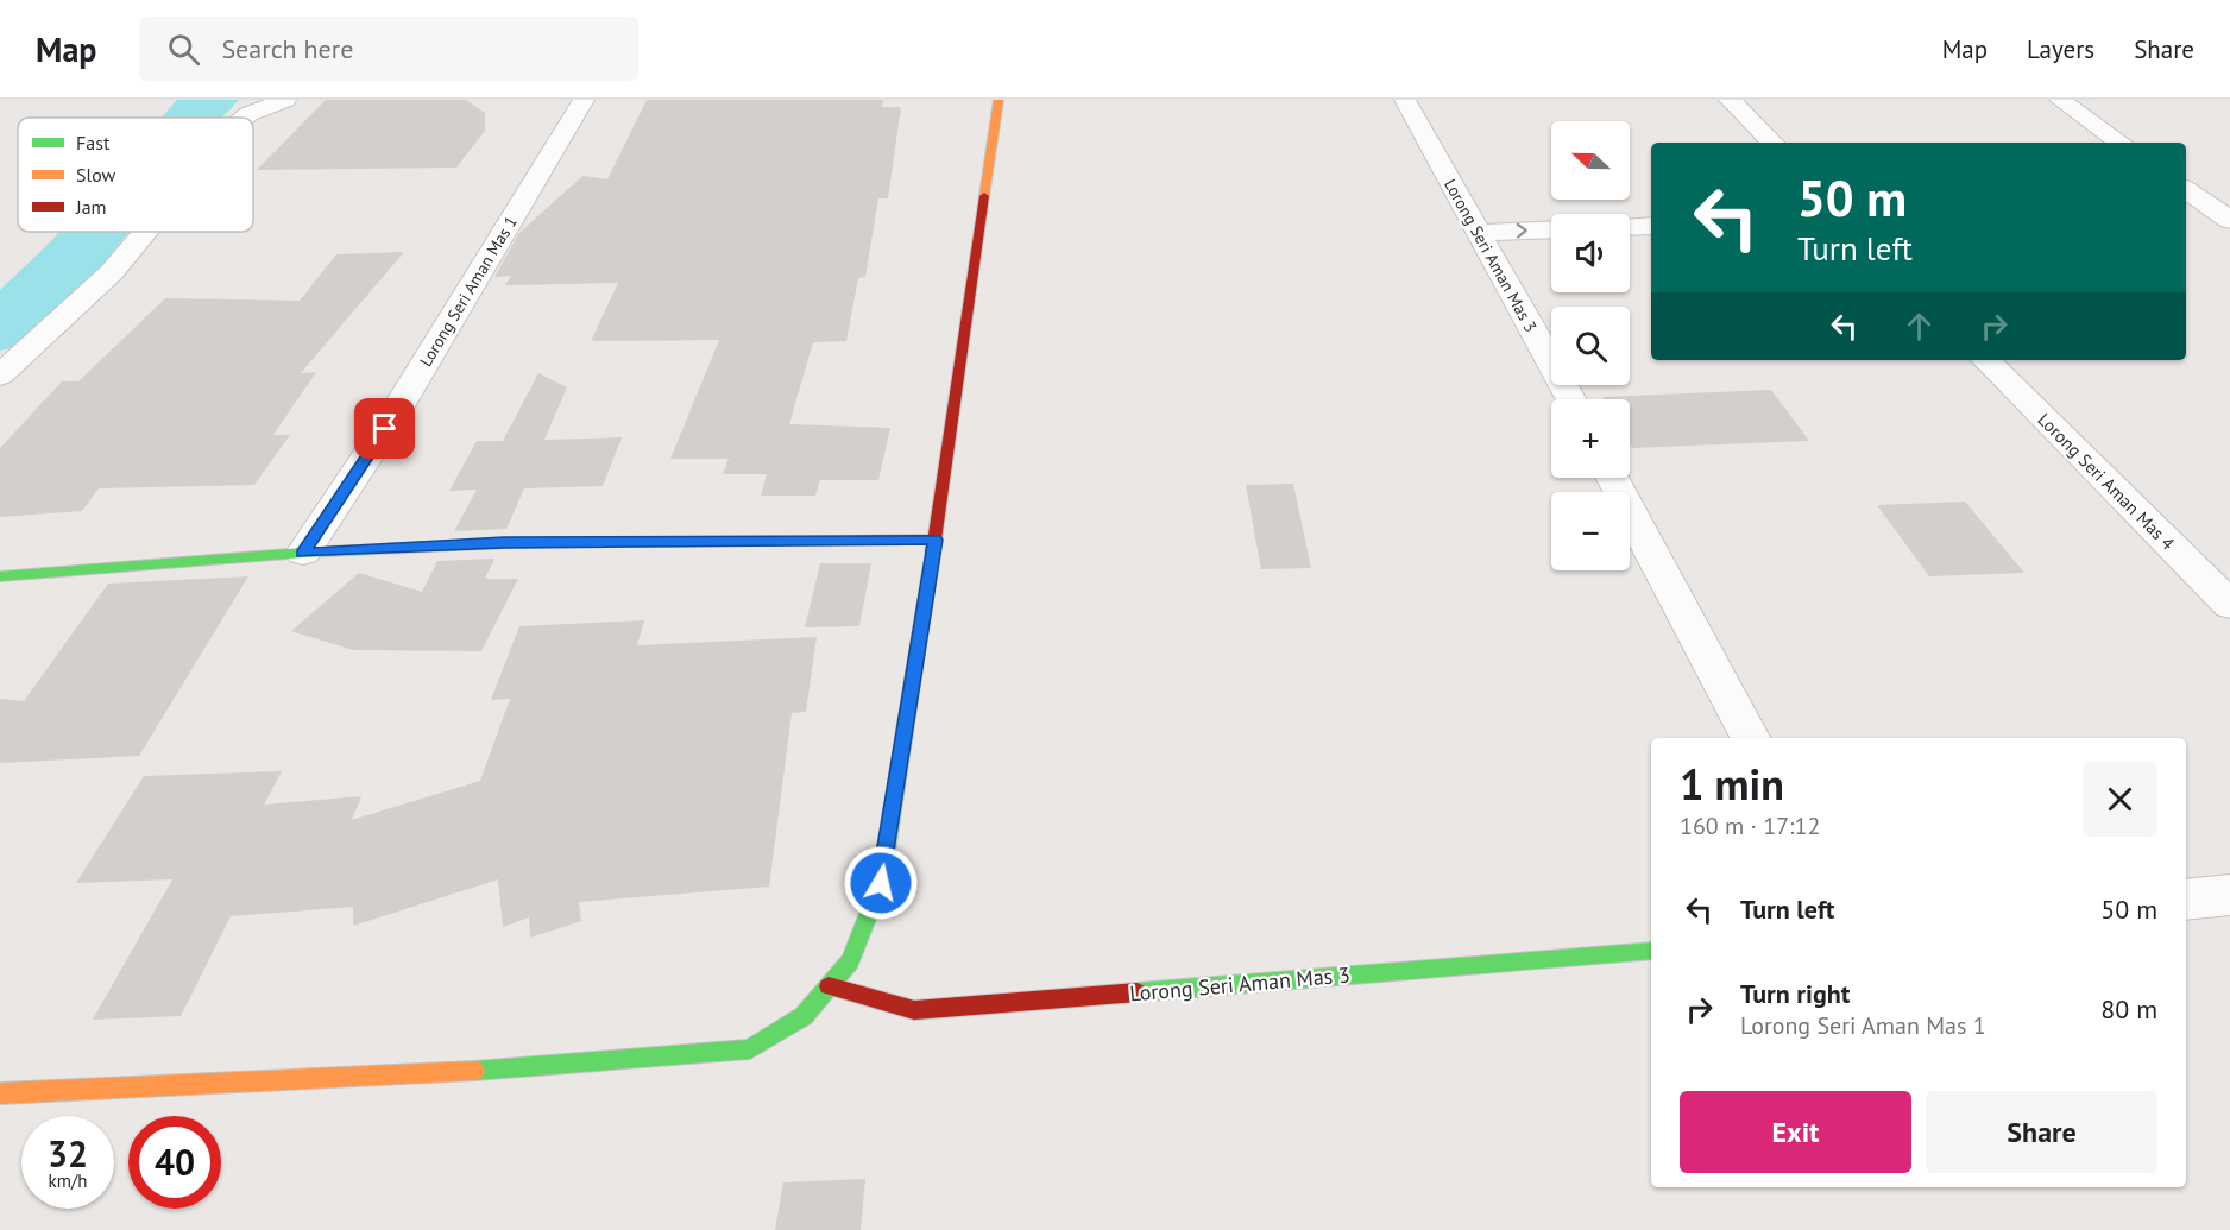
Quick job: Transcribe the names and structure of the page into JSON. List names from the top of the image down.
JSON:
{
  "streets": {
    "street": ["Lorong Seri Aman Mas 3", "Lorong Seri Aman Mas 1", "Lorong Seri Aman Mas 4"]
  },
  "legend": ["Fast", "Slow", "Jam"],
  "north": "left",
  "page": {
    "header": "Map",
    "search": "Search here",
    "nav": ["Map", "Layers", "Share"],
    "map_buttons": ["+", "−"],
    "turn": ["50 m", "Turn left"],
    "heading": ["1 min", "160 m · 17:12"],
    "list": [
      {
        "name": "Turn left",
        "value": "50 m"
      },
      {
        "name": "Turn right",
        "note": "Lorong Seri Aman Mas 1",
        "value": "80 m"
      }
    ],
    "buttons": ["Exit", "Share"],
    "speed": "32 km/h",
    "limit": "40"
  }
}
